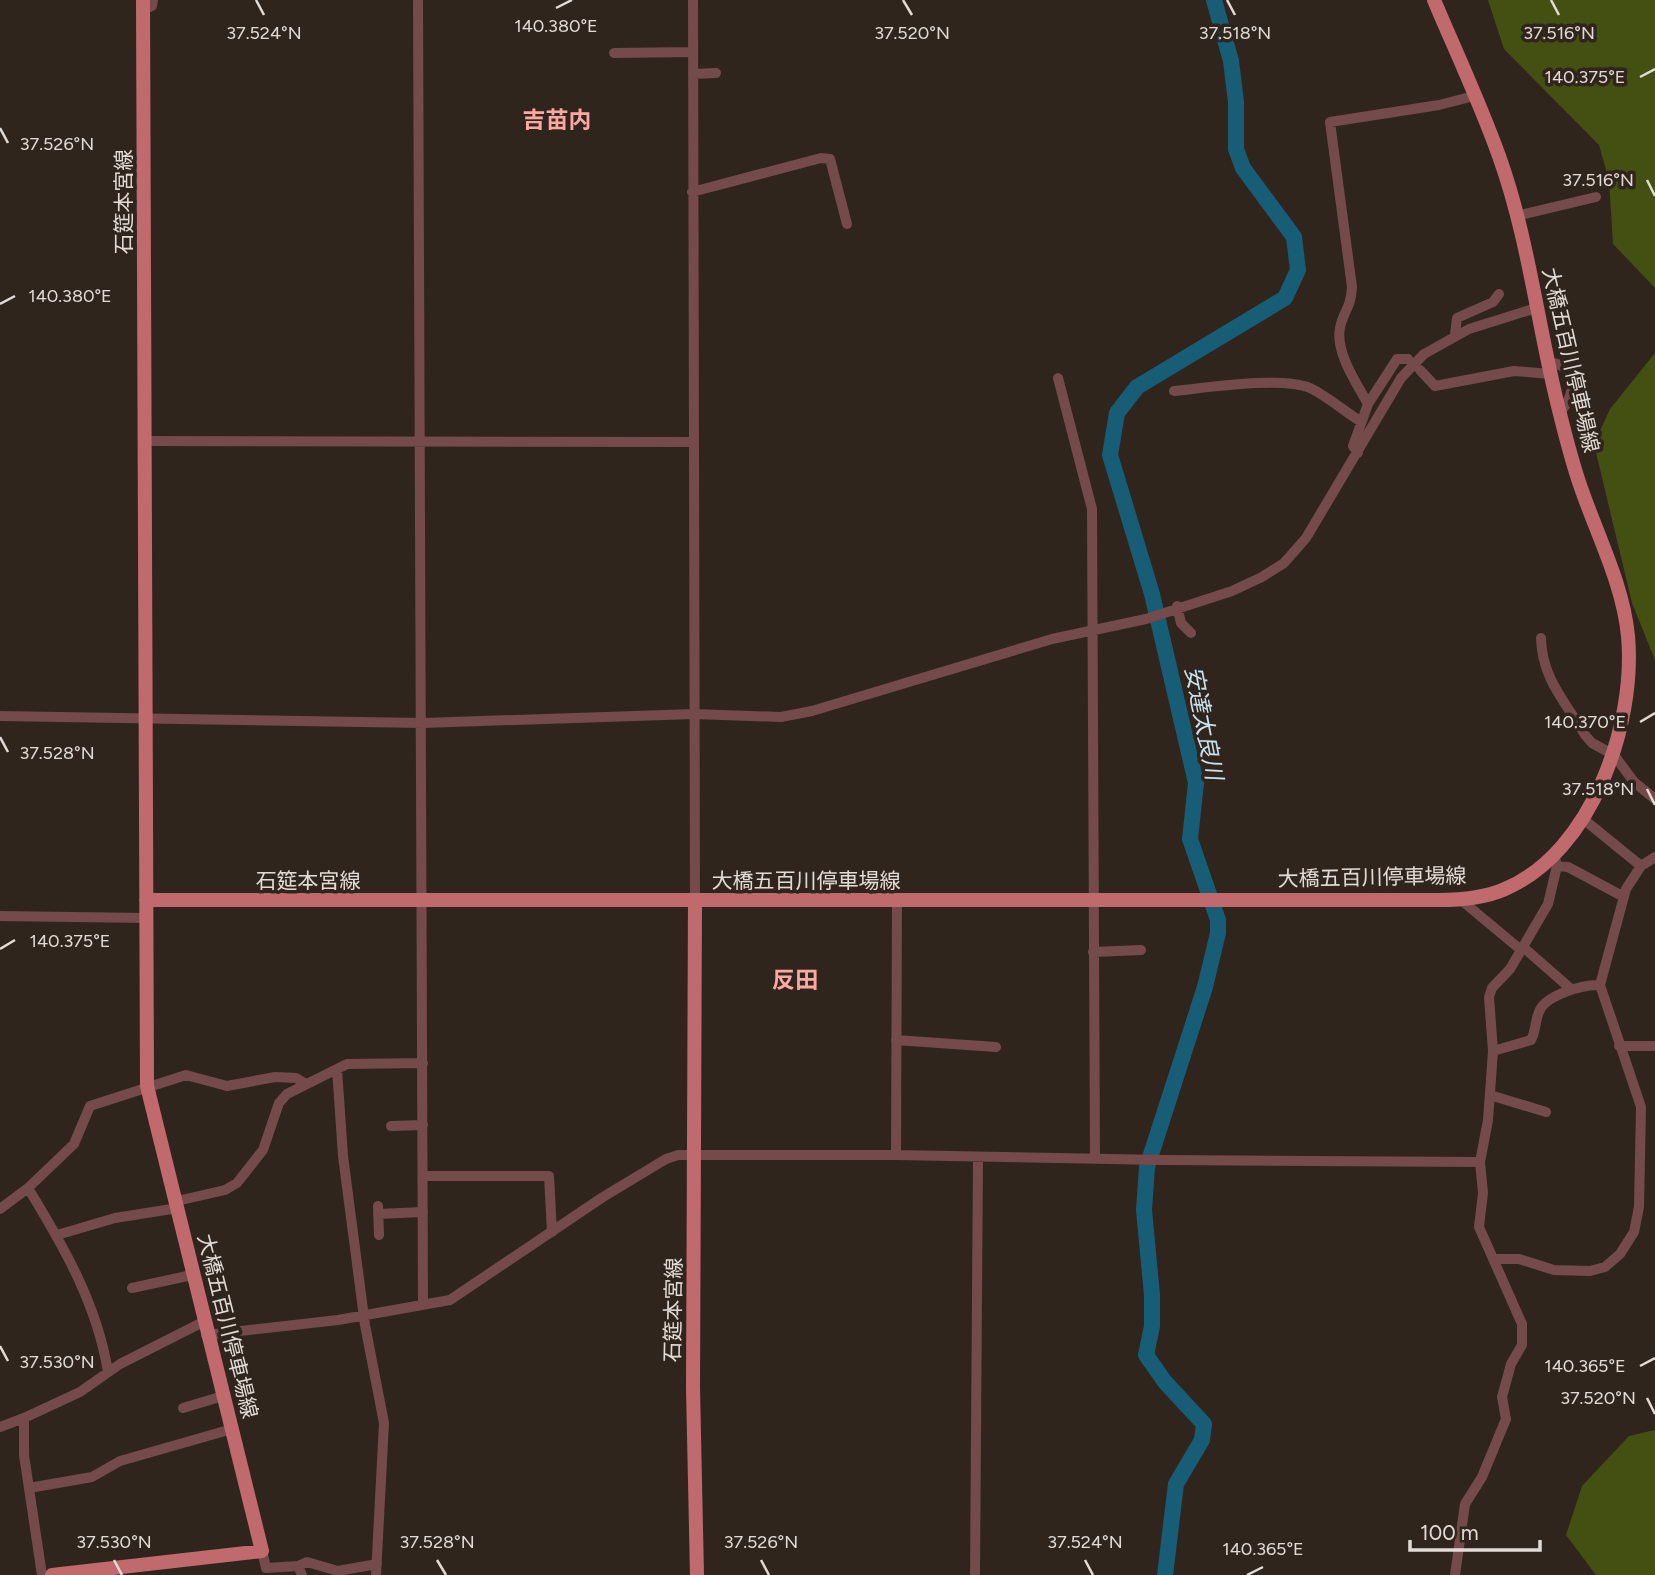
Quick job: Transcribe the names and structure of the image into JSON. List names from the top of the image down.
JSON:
{
  "streets": {
    "main road": ["石筵本宮線", "大橋五百川停車場線"]
  },
  "crossings": [
    ["石筵本宮線", "大橋五百川停車場線"]
  ],
  "districts": ["吉苗内", "反田"],
  "water": ["安達太良川"],
  "scale_bar": "100 m",
  "coordinates": [
    "140.380°E",
    "37.524°N",
    "37.520°N",
    "37.518°N",
    "37.516°N",
    "140.375°E",
    "37.526°N",
    "140.370°E",
    "37.528°N",
    "37.530°N",
    "140.365°E"
  ]
}
